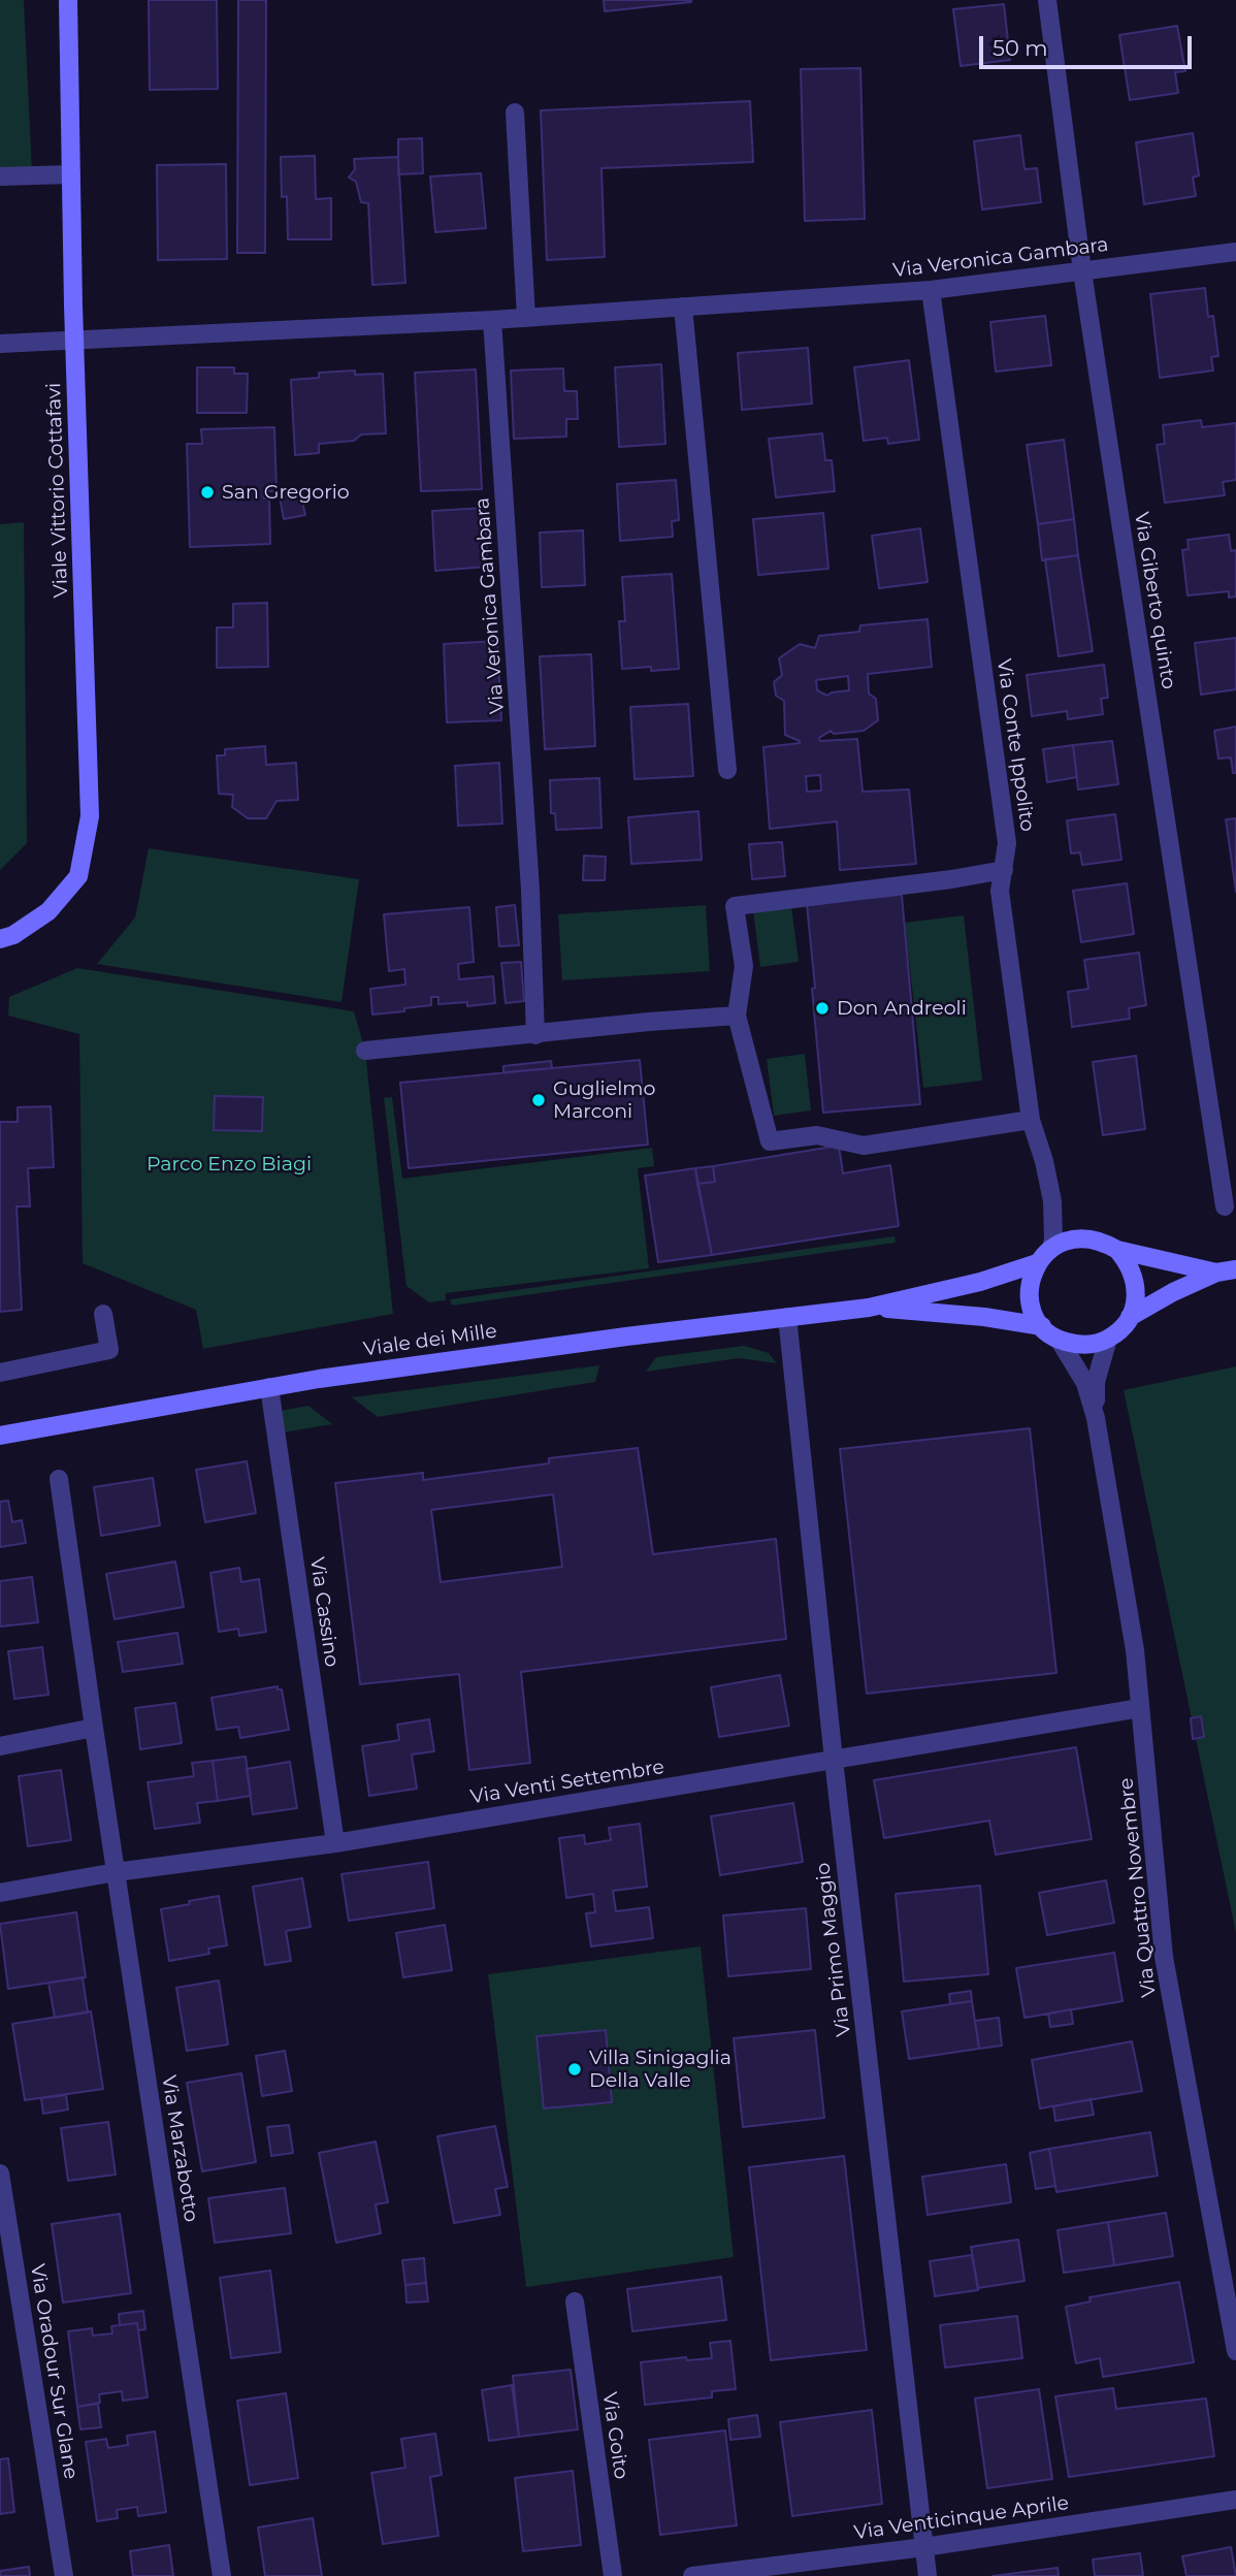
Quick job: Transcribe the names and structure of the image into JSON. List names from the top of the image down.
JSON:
{
  "streets": {
    "main road": ["Viale Vittorio Cottafavi", "Viale dei Mille"],
    "street": [
      "Via Veronica Gambara",
      "Via Giberto quinto",
      "Via Conte Ippolito",
      "Via Cassino",
      "Via Venti Settembre",
      "Via Quattro Novembre",
      "Via Primo Maggio",
      "Via Marzabotto",
      "Via Oradour Sur Glane",
      "Via Goito",
      "Via Venticinque Aprile"
    ]
  },
  "crossings": [
    ["Via Veronica Gambara", "Viale Vittorio Cottafavi"],
    ["Via Veronica Gambara", "Via Giberto quinto"],
    ["Via Veronica Gambara", "Via Conte Ippolito"],
    ["Via Conte Ippolito", "Viale dei Mille"],
    ["Via Conte Ippolito", "Via Quattro Novembre"],
    ["Viale dei Mille", "Via Cassino"],
    ["Viale dei Mille", "Via Quattro Novembre"],
    ["Viale dei Mille", "Via Primo Maggio"],
    ["Via Cassino", "Via Venti Settembre"],
    ["Via Venti Settembre", "Via Quattro Novembre"],
    ["Via Venti Settembre", "Via Primo Maggio"],
    ["Via Venti Settembre", "Via Marzabotto"],
    ["Via Primo Maggio", "Via Venticinque Aprile"]
  ],
  "parks": ["Parco Enzo Biagi"],
  "places": [
    "San Gregorio",
    "Don Andreoli",
    "Guglielmo Marconi",
    "Villa Sinigaglia Della Valle"
  ],
  "scale_bar": "50 m"
}
